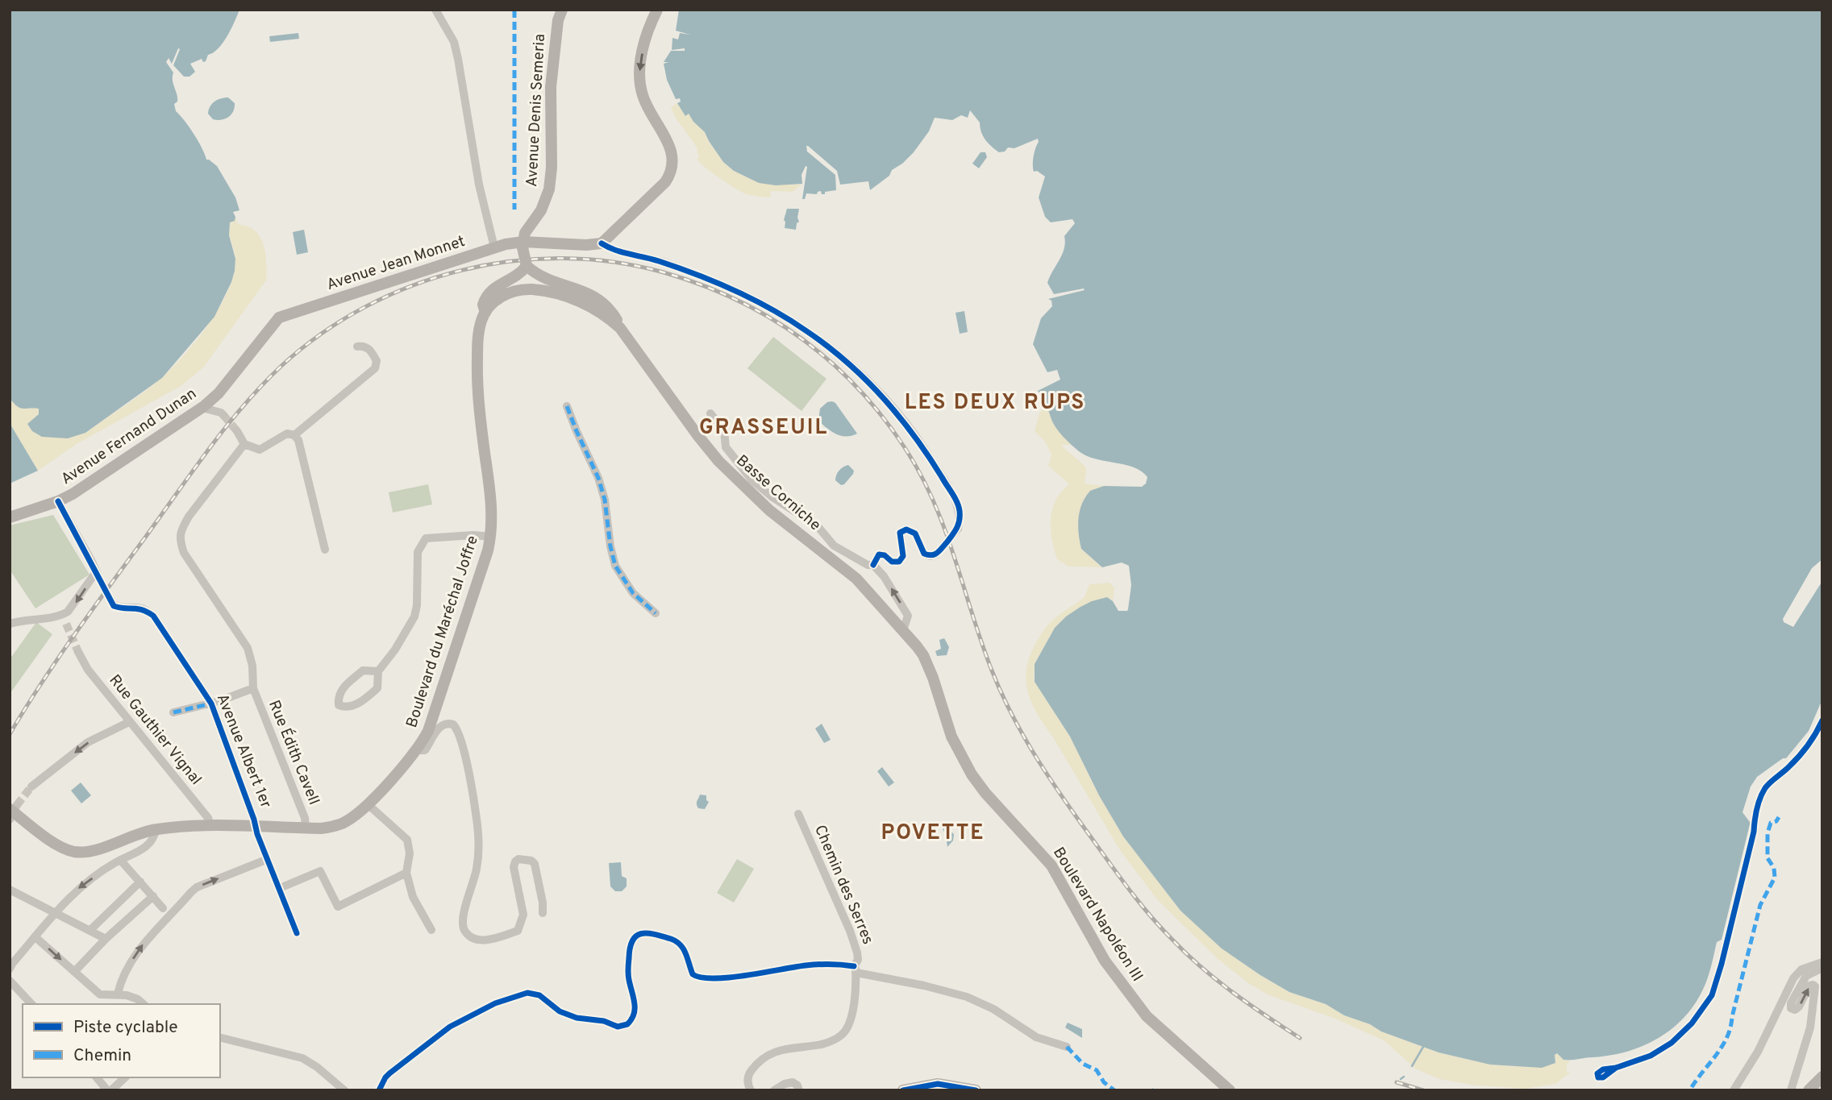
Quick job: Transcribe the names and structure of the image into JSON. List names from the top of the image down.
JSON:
{
  "streets": {
    "main road": [
      "Avenue Denis Semeria",
      "Avenue Jean Monnet",
      "Avenue Fernand Dunan",
      "Basse Corniche",
      "Boulevard du Maréchal Joffre",
      "Boulevard Napoléon III"
    ],
    "street": [
      "Rue Gauthier Vignal",
      "Avenue Albert 1er",
      "Rue Édith Cavell",
      "Chemin des Serres"
    ]
  },
  "crossings": [
    ["Avenue Denis Semeria", "Avenue Jean Monnet"],
    ["Avenue Jean Monnet", "Avenue Fernand Dunan"],
    ["Basse Corniche", "Boulevard du Maréchal Joffre"],
    ["Basse Corniche", "Boulevard Napoléon III"],
    ["Boulevard du Maréchal Joffre", "Rue Gauthier Vignal"],
    ["Boulevard du Maréchal Joffre", "Avenue Albert 1er"],
    ["Boulevard du Maréchal Joffre", "Rue Édith Cavell"]
  ],
  "districts": ["LES DEUX RUPS", "GRASSEUIL", "POVETTE"],
  "legend": ["Piste cyclable", "Chemin"]
}
